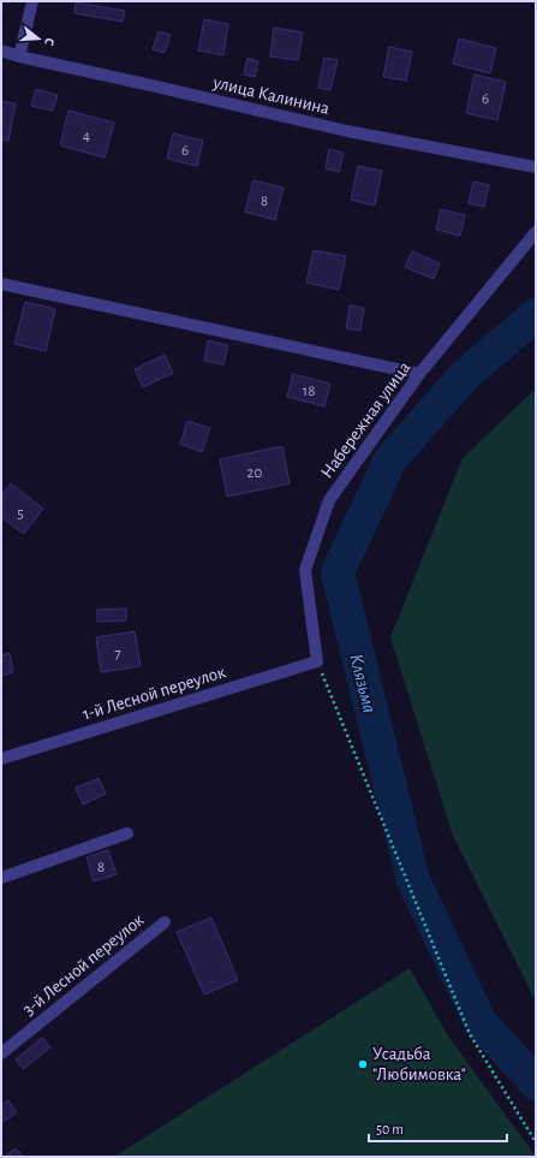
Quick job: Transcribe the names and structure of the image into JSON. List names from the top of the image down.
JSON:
{
  "streets": {
    "street": [
      "улица Калинина",
      "Набережная улица",
      "1-й Лесной переулок",
      "3-й Лесной переулок"
    ]
  },
  "crossings": [
    ["Набережная улица", "1-й Лесной переулок"]
  ],
  "water": ["Клязьма"],
  "places": ["Усадьба \"Любимовка\""],
  "house_numbers": [
    "6",
    "4",
    "6",
    "8",
    "18",
    "20",
    "5",
    "7",
    "8"
  ],
  "scale_bar": "50 m",
  "north": "right"
}
